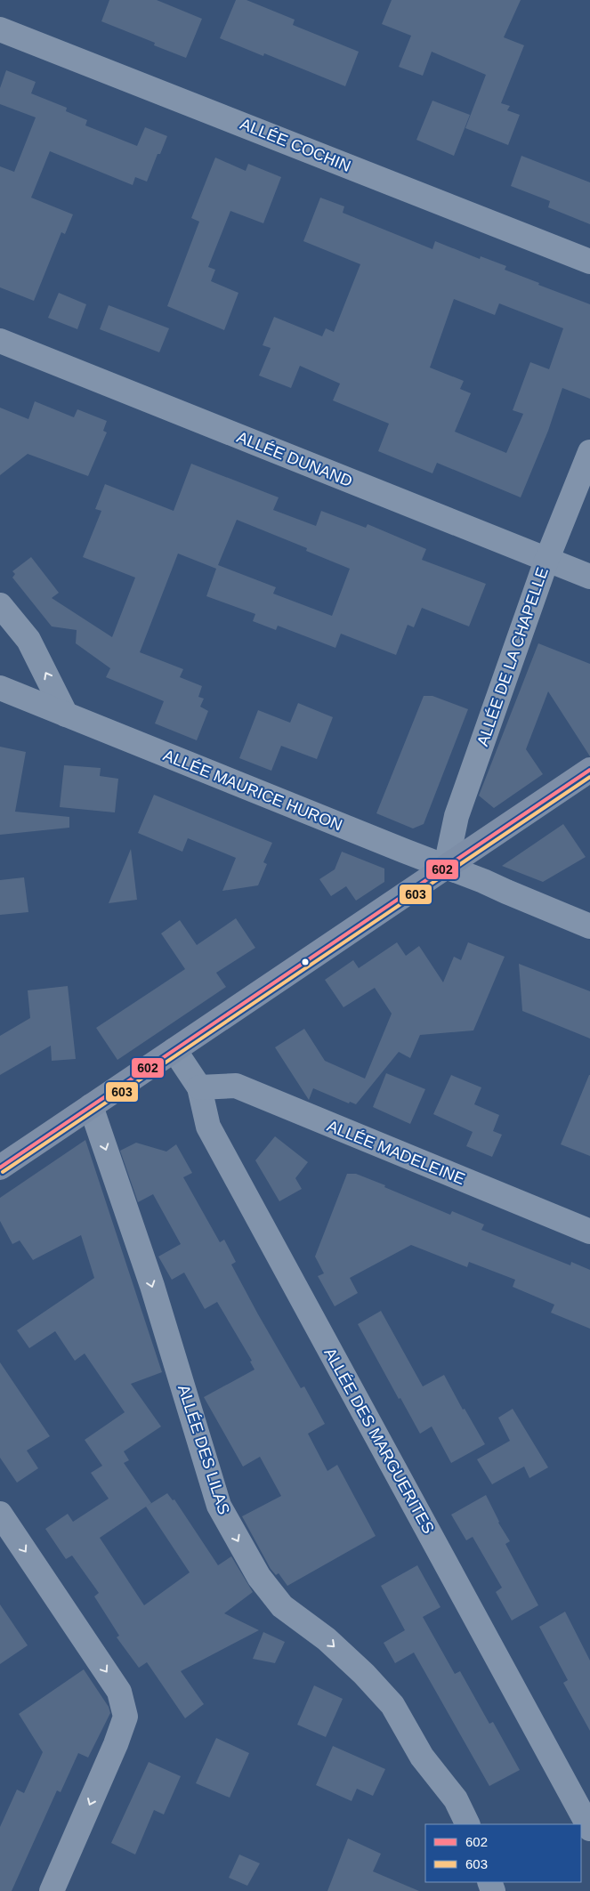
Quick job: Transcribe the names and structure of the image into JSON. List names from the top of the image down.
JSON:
{
  "streets": {
    "street": [
      "ALLÉE COCHIN",
      "ALLÉE DUNAND",
      "ALLÉE DE LA CHAPELLE",
      "ALLÉE MAURICE HURON",
      "ALLÉE MADELEINE",
      "ALLÉE DES MARGUERITES",
      "ALLÉE DES LILAS"
    ]
  },
  "crossings": [
    ["ALLÉE DUNAND", "ALLÉE DE LA CHAPELLE"],
    ["ALLÉE DE LA CHAPELLE", "ALLÉE MAURICE HURON"],
    ["ALLÉE MADELEINE", "ALLÉE DES MARGUERITES"]
  ],
  "one_way": ["ALLÉE DES LILAS"],
  "lines": ["transit line 602", "transit line 603"],
  "legend": ["602", "603"]
}
